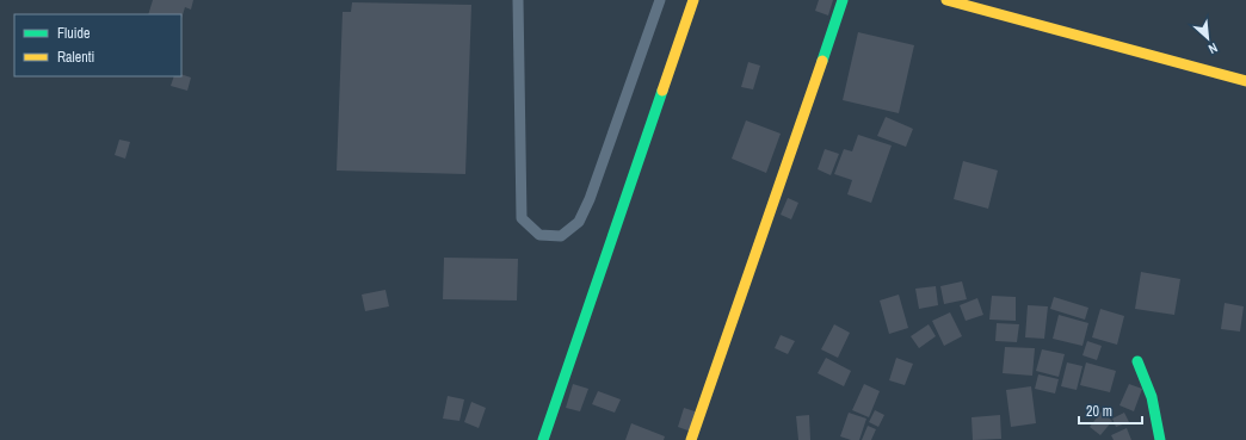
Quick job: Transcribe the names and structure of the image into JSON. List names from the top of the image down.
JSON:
{
  "legend": ["Fluide", "Ralenti"],
  "scale_bar": "20 m",
  "north": "bottom right"
}
